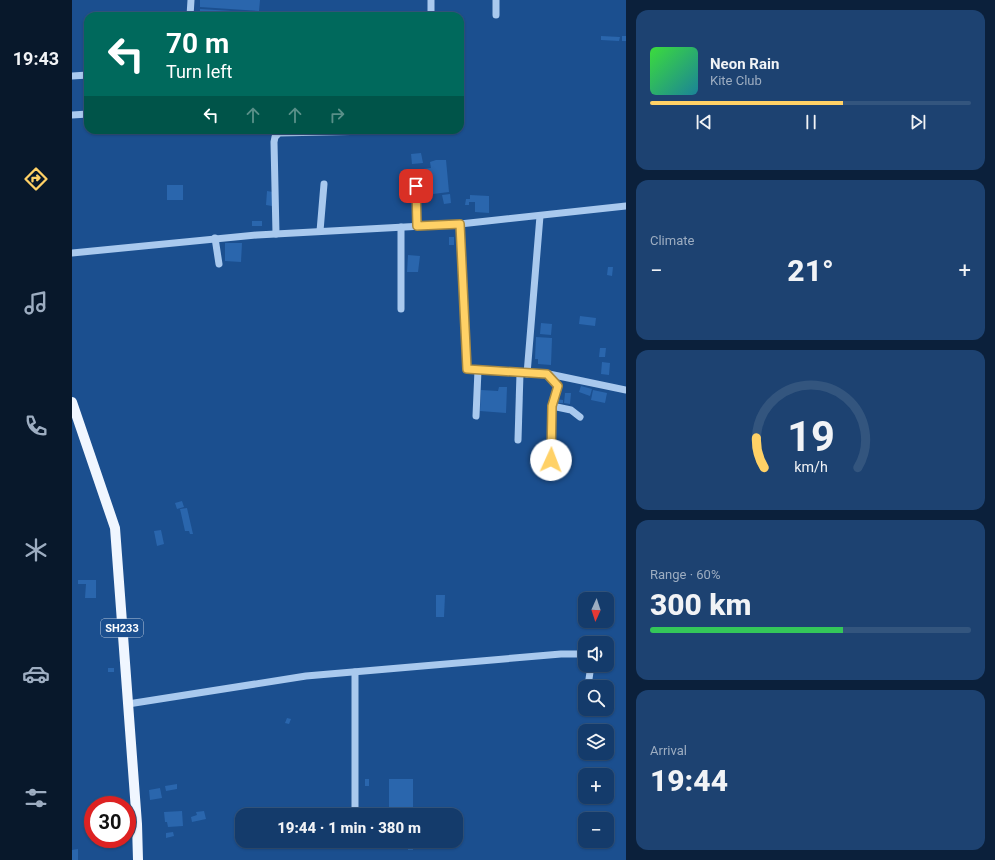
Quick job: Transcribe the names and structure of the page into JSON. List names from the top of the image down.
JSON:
{
  "streets": {
    "main road": ["SH233"]
  },
  "north": "bottom",
  "page": {
    "tabs": "19:43",
    "turn": ["70 m", "Turn left"],
    "song": ["Neon Rain", "Kite Club"],
    "tile": [
      "Climate",
      ["Range · 60%", "300 km"],
      ["Arrival", "19:44"]
    ],
    "heat": ["−", "21°", "+"],
    "map_buttons": ["+", "−"],
    "limit": "30",
    "trip": "19:44 · 1 min · 380 m",
    "gauge": ["19", "km/h"]
  }
}
